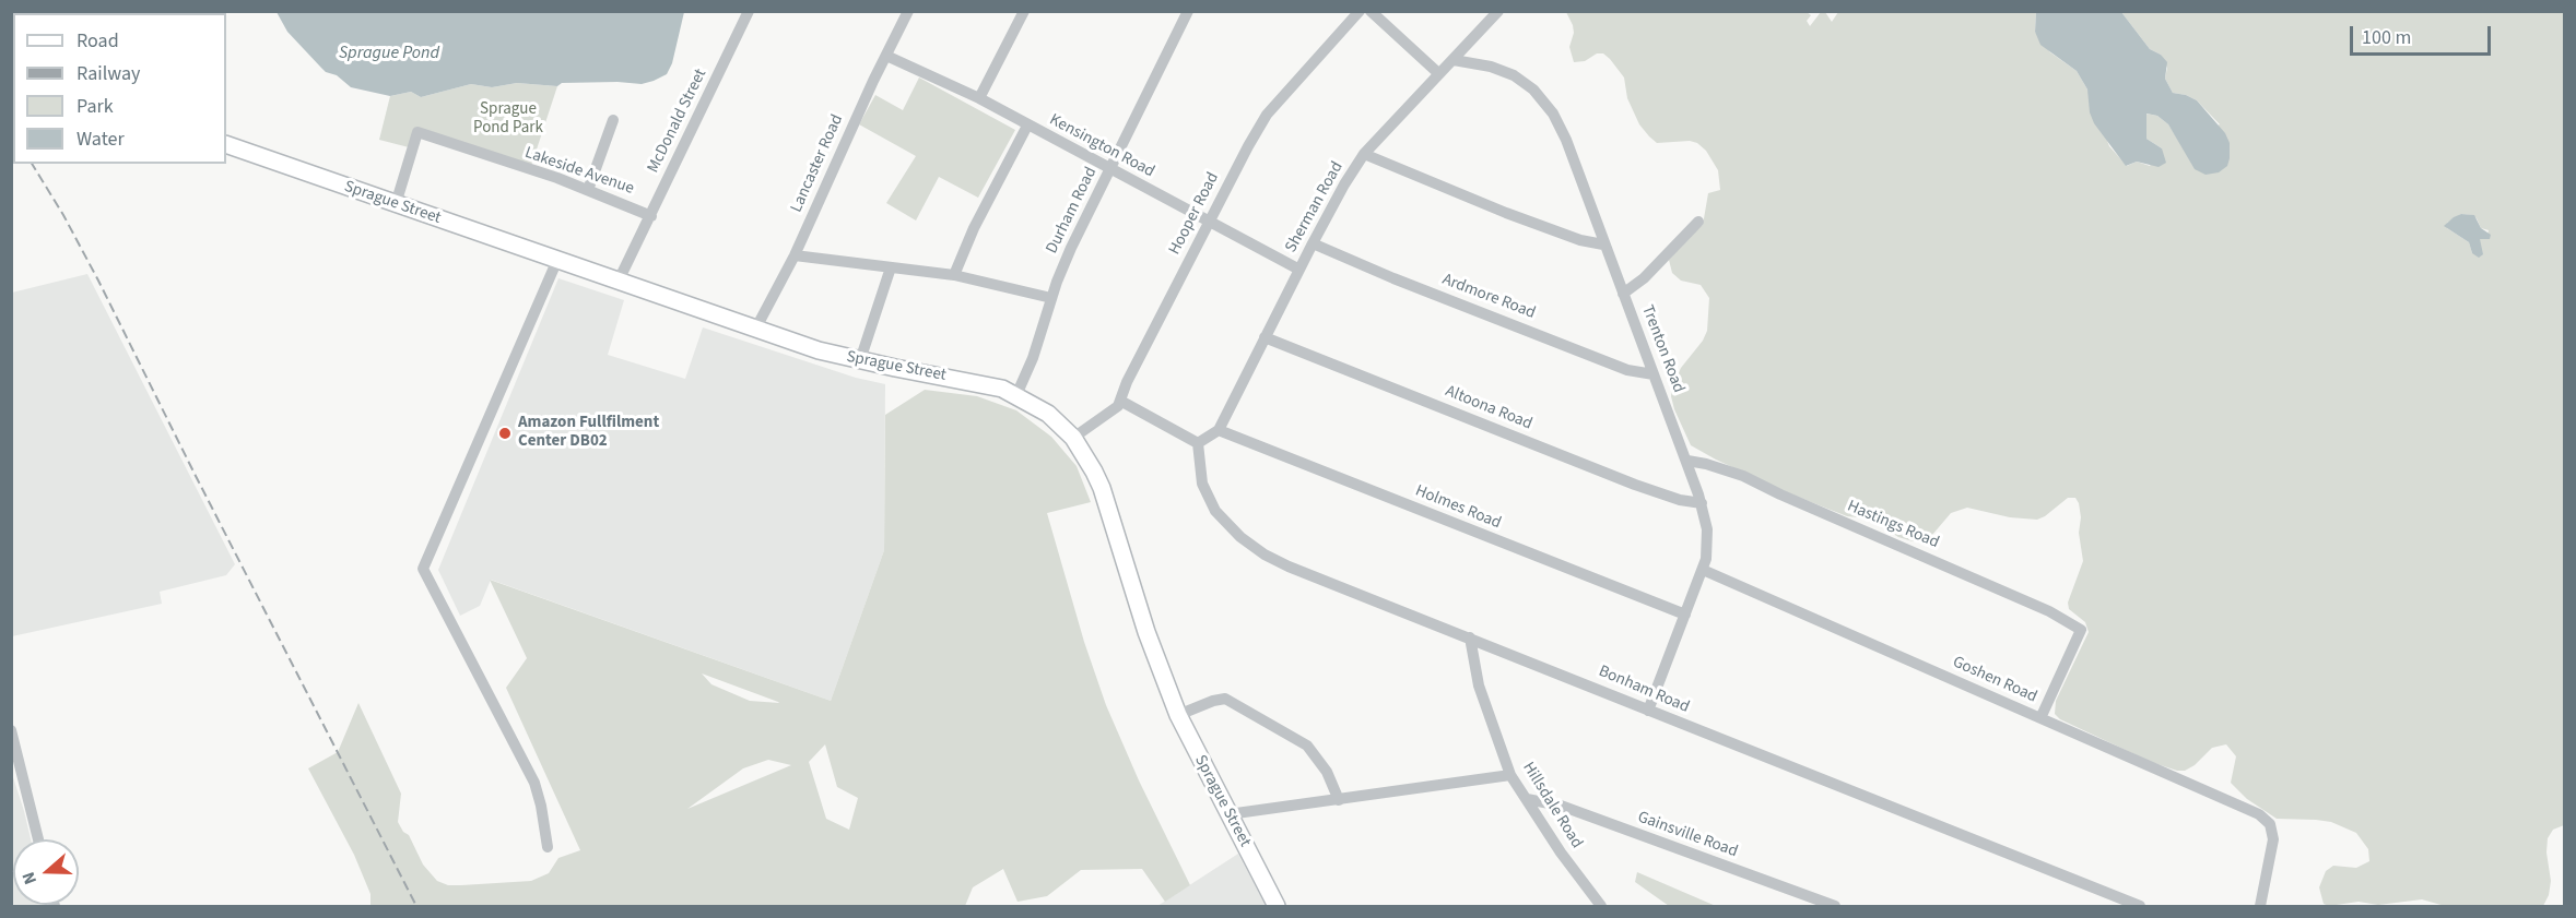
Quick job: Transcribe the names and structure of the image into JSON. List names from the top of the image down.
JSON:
{
  "streets": {
    "main road": ["Sprague Street"],
    "street": [
      "McDonald Street",
      "Kensington Road",
      "Lancaster Road",
      "Lakeside Avenue",
      "Sherman Road",
      "Durham Road",
      "Hooper Road",
      "Ardmore Road",
      "Trenton Road",
      "Altoona Road",
      "Holmes Road",
      "Hastings Road",
      "Goshen Road",
      "Bonham Road",
      "Hillsdale Road",
      "Gainsville Road"
    ]
  },
  "crossings": [
    ["McDonald Street", "Lakeside Avenue"],
    ["McDonald Street", "Sprague Street"],
    ["Kensington Road", "Lancaster Road"],
    ["Kensington Road", "Sherman Road"],
    ["Kensington Road", "Durham Road"],
    ["Kensington Road", "Hooper Road"],
    ["Lancaster Road", "Sprague Street"],
    ["Lakeside Avenue", "Sprague Street"],
    ["Sprague Street", "Durham Road"],
    ["Sprague Street", "Hooper Road"],
    ["Sherman Road", "Ardmore Road"],
    ["Sherman Road", "Trenton Road"],
    ["Sherman Road", "Altoona Road"],
    ["Sherman Road", "Holmes Road"],
    ["Ardmore Road", "Trenton Road"],
    ["Trenton Road", "Altoona Road"],
    ["Trenton Road", "Holmes Road"],
    ["Trenton Road", "Hastings Road"],
    ["Trenton Road", "Goshen Road"],
    ["Trenton Road", "Bonham Road"],
    ["Hastings Road", "Goshen Road"],
    ["Bonham Road", "Hillsdale Road"],
    ["Hillsdale Road", "Gainsville Road"]
  ],
  "water": ["Sprague Pond"],
  "parks": ["Sprague Pond Park"],
  "places": ["Amazon Fullfilment Center DB02"],
  "legend": [
    "Road",
    "Railway",
    "Park",
    "Water"
  ],
  "scale_bar": "100 m",
  "north": "left"
}
